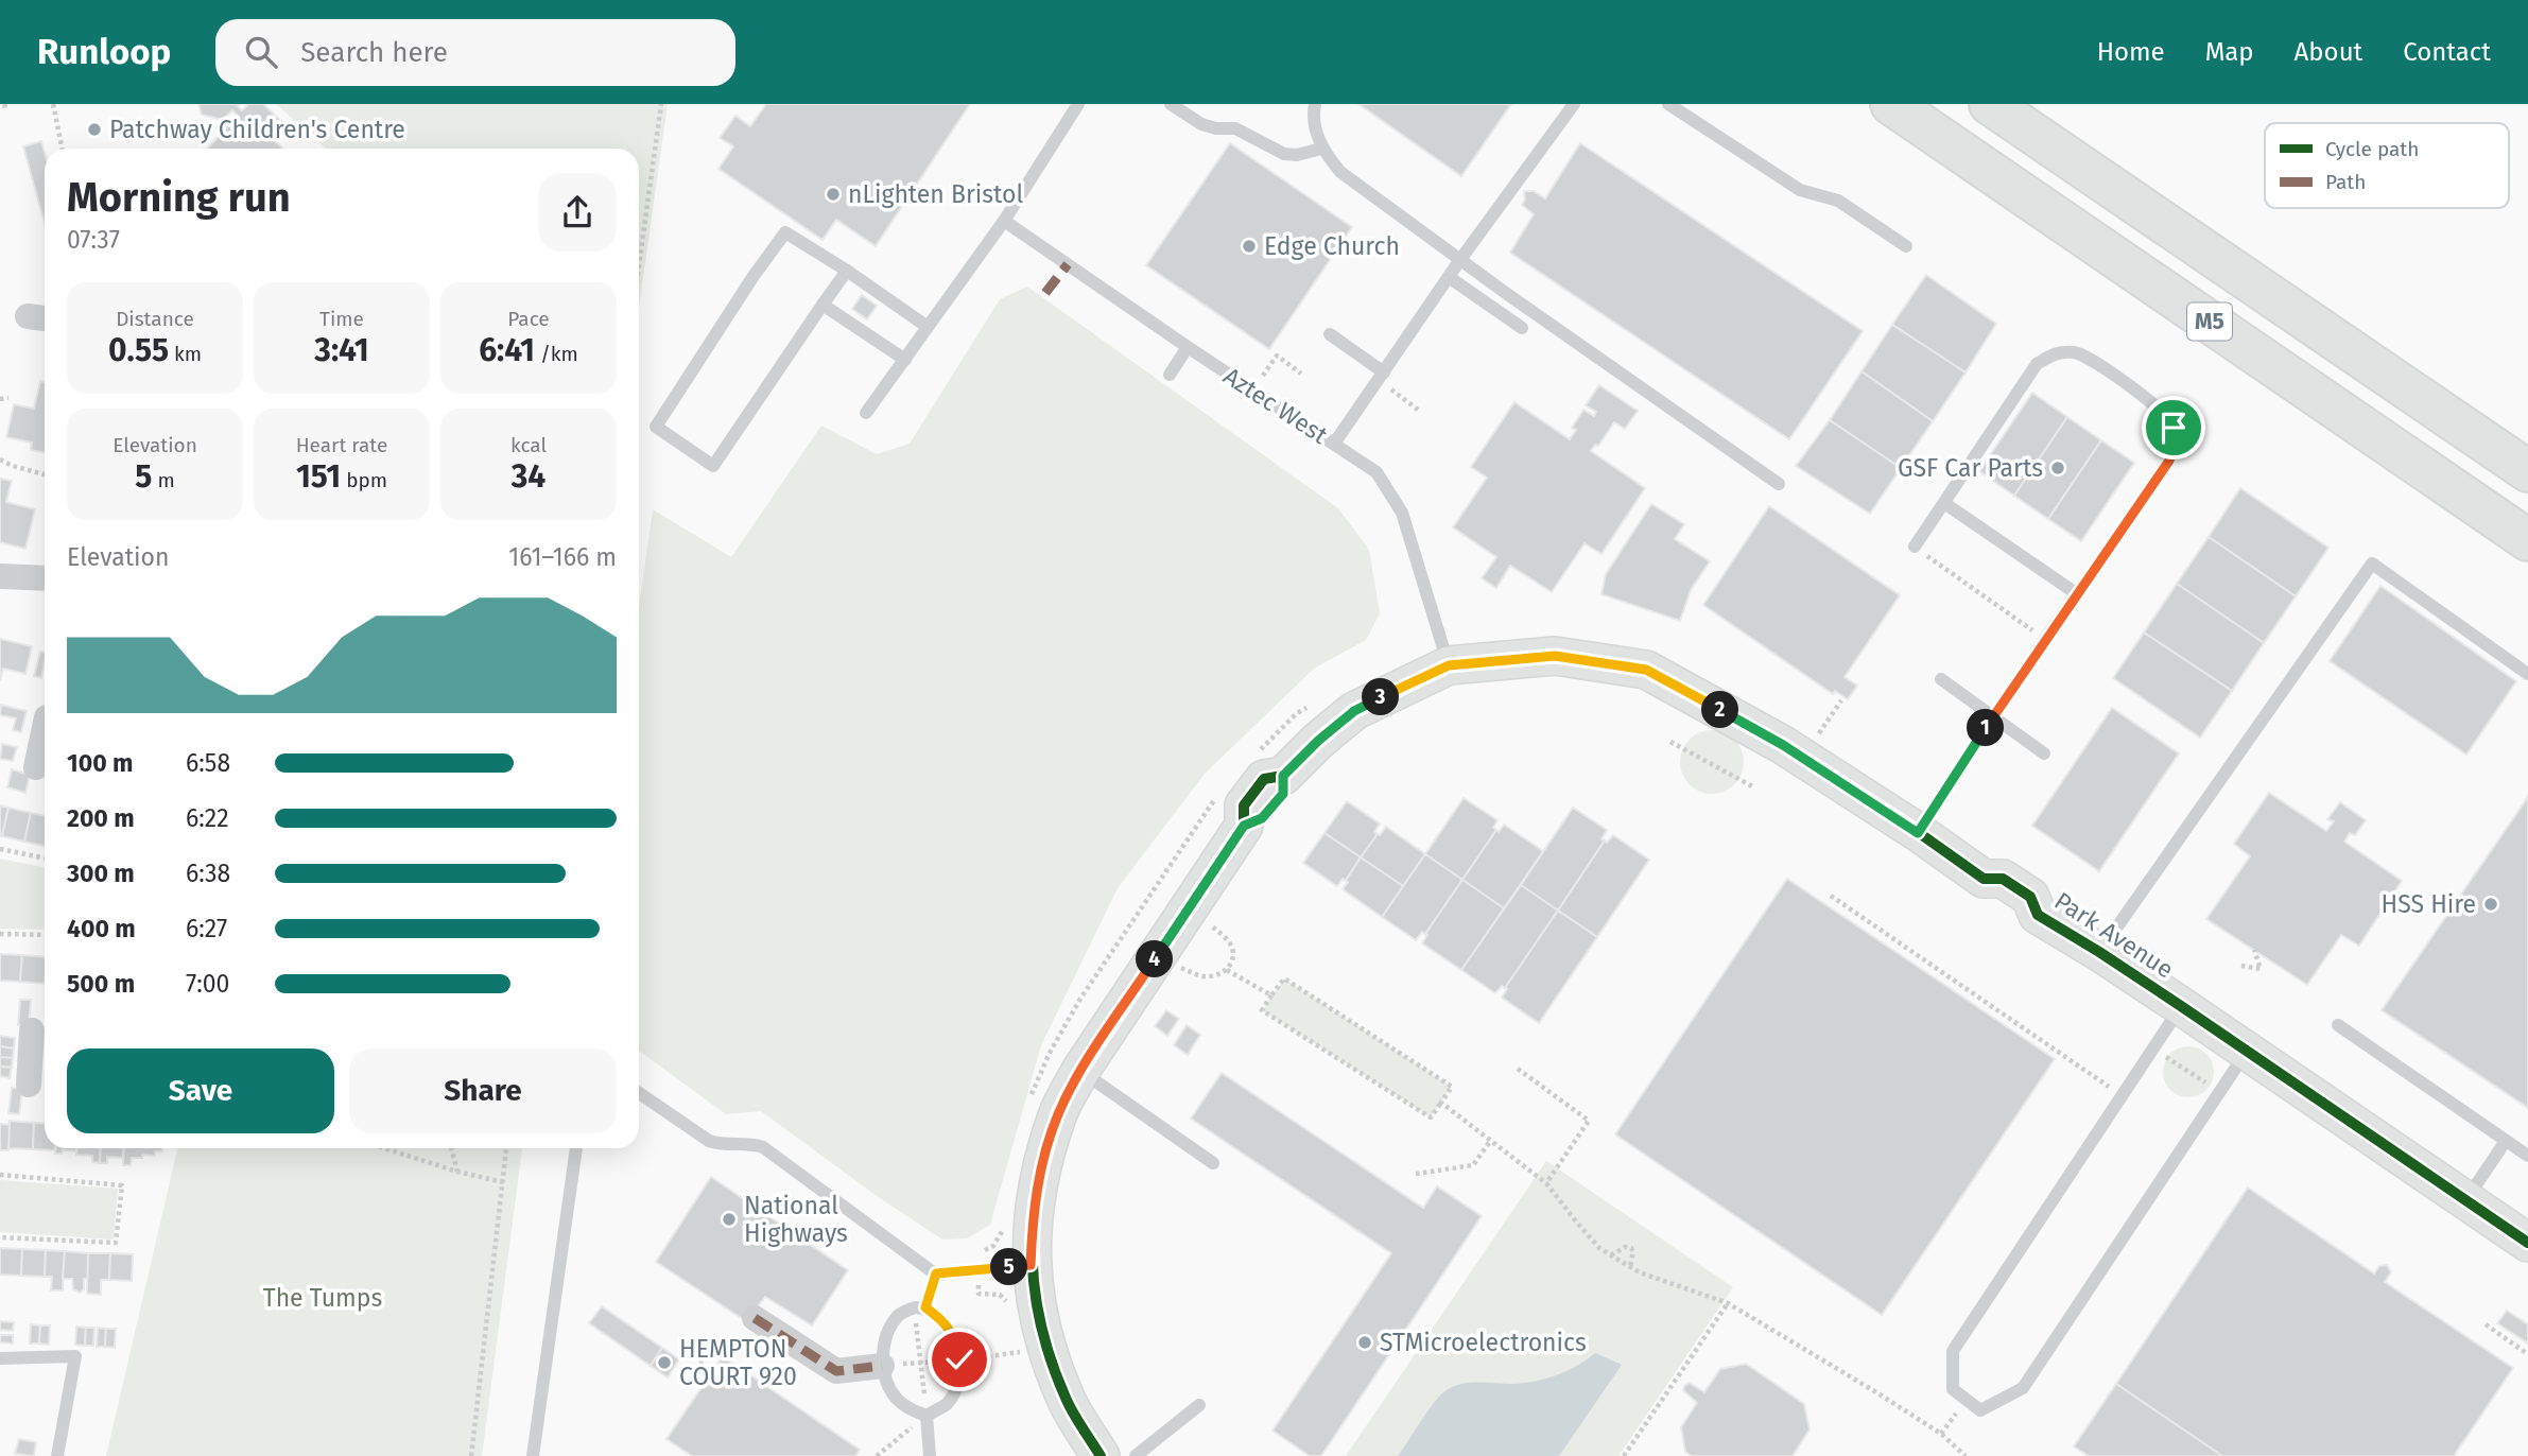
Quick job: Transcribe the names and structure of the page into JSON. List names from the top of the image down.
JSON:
{
  "streets": {
    "highway": ["M5"],
    "street": ["Park Avenue"],
    "lane": ["Aztec West"]
  },
  "crossings": [
    ["Aztec West", "Park Avenue"]
  ],
  "parks": ["The Tumps"],
  "places": [
    "Patchway Children's Centre",
    "nLighten Bristol",
    "Edge Church",
    "GSF Car Parts",
    "HSS Hire",
    "National Highways",
    "STMicroelectronics",
    "HEMPTON COURT 920"
  ],
  "legend": ["Cycle path", "Path"],
  "page": {
    "header": "Runloop",
    "search": "Search here",
    "nav": [
      "Home",
      "Map",
      "About",
      "Contact"
    ],
    "heading": ["Morning run", "07:37"],
    "stats": [
      ["Distance", "0.55 km"],
      ["Time", "3:41"],
      ["Pace", "6:41 /km"],
      ["Elevation", "5 m"],
      ["Heart rate", "151 bpm"],
      ["kcal", "34"]
    ],
    "chart": ["Elevation", "161–166 m"],
    "pins": [
      "3",
      "2",
      "1",
      "4",
      "5"
    ],
    "list": [
      {
        "name": "100 m",
        "note": "6:58"
      },
      {
        "name": "200 m",
        "note": "6:22"
      },
      {
        "name": "300 m",
        "note": "6:38"
      },
      {
        "name": "400 m",
        "note": "6:27"
      },
      {
        "name": "500 m",
        "note": "7:00"
      }
    ],
    "buttons": ["Save", "Share"]
  }
}
